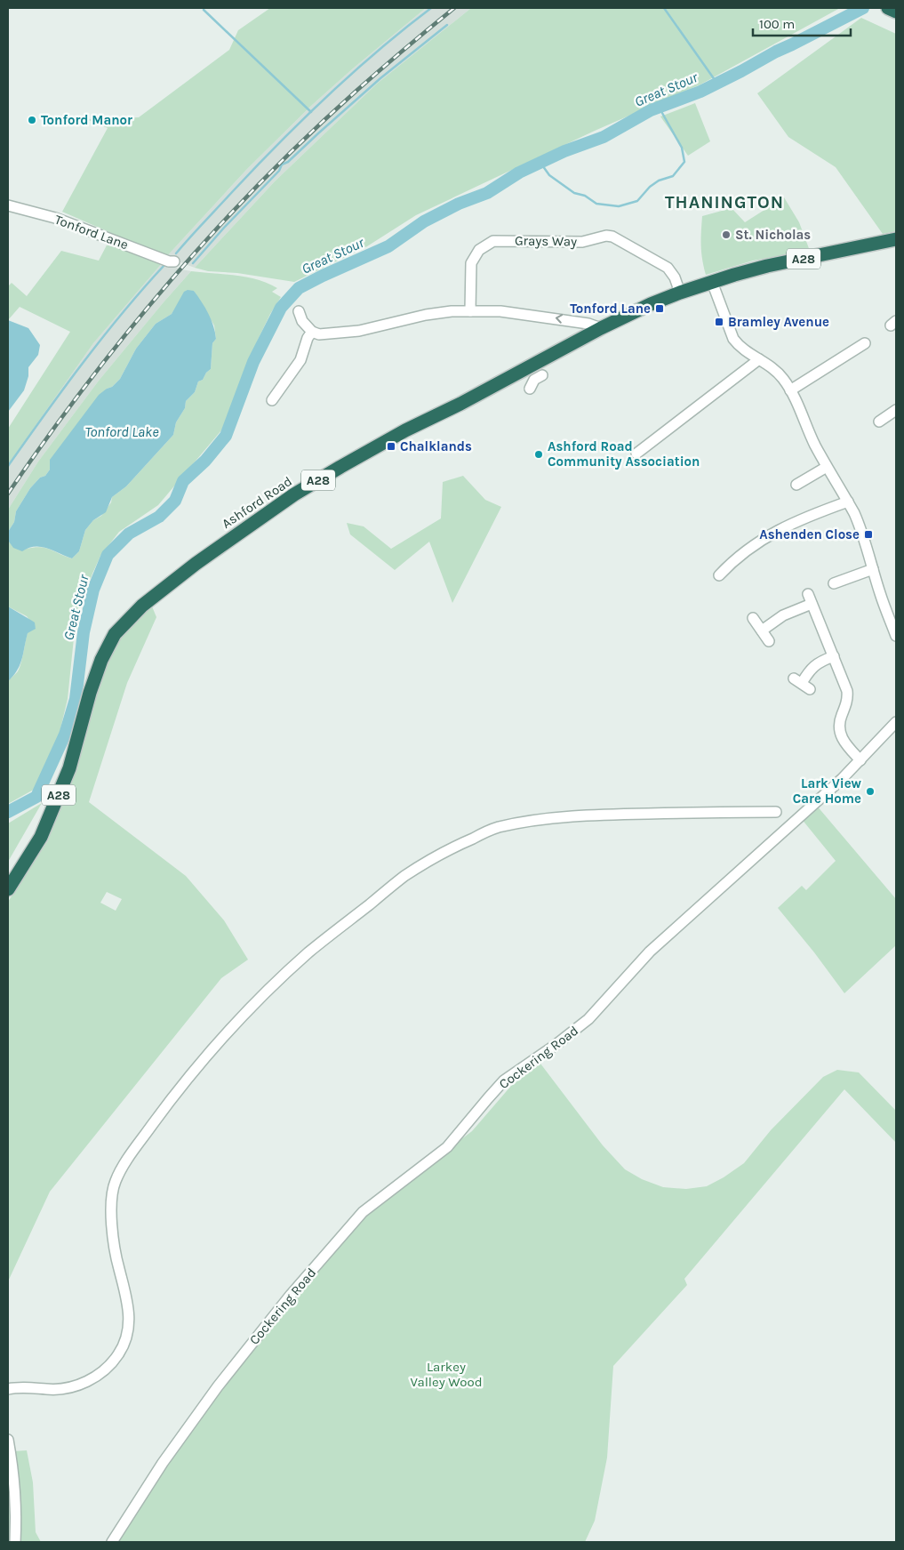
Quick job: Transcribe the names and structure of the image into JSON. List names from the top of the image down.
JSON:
{
  "streets": {
    "highway": ["A28", "Ashford Road"],
    "street": ["Tonford Lane", "Grays Way", "Cockering Road"]
  },
  "crossings": [
    ["Grays Way", "A28"],
    ["Grays Way", "Ashford Road"],
    ["A28", "Ashford Road"]
  ],
  "districts": ["THANINGTON"],
  "water": ["Great Stour", "Tonford Lake"],
  "parks": ["Larkey Valley Wood"],
  "places": {
    "other": [
      "Tonford Manor",
      "St. Nicholas",
      "Ashford Road Community Association",
      "Lark View Care Home"
    ],
    "transit": [
      "Tonford Lane",
      "Bramley Avenue",
      "Chalklands",
      "Ashenden Close"
    ]
  },
  "scale_bar": "100 m"
}
